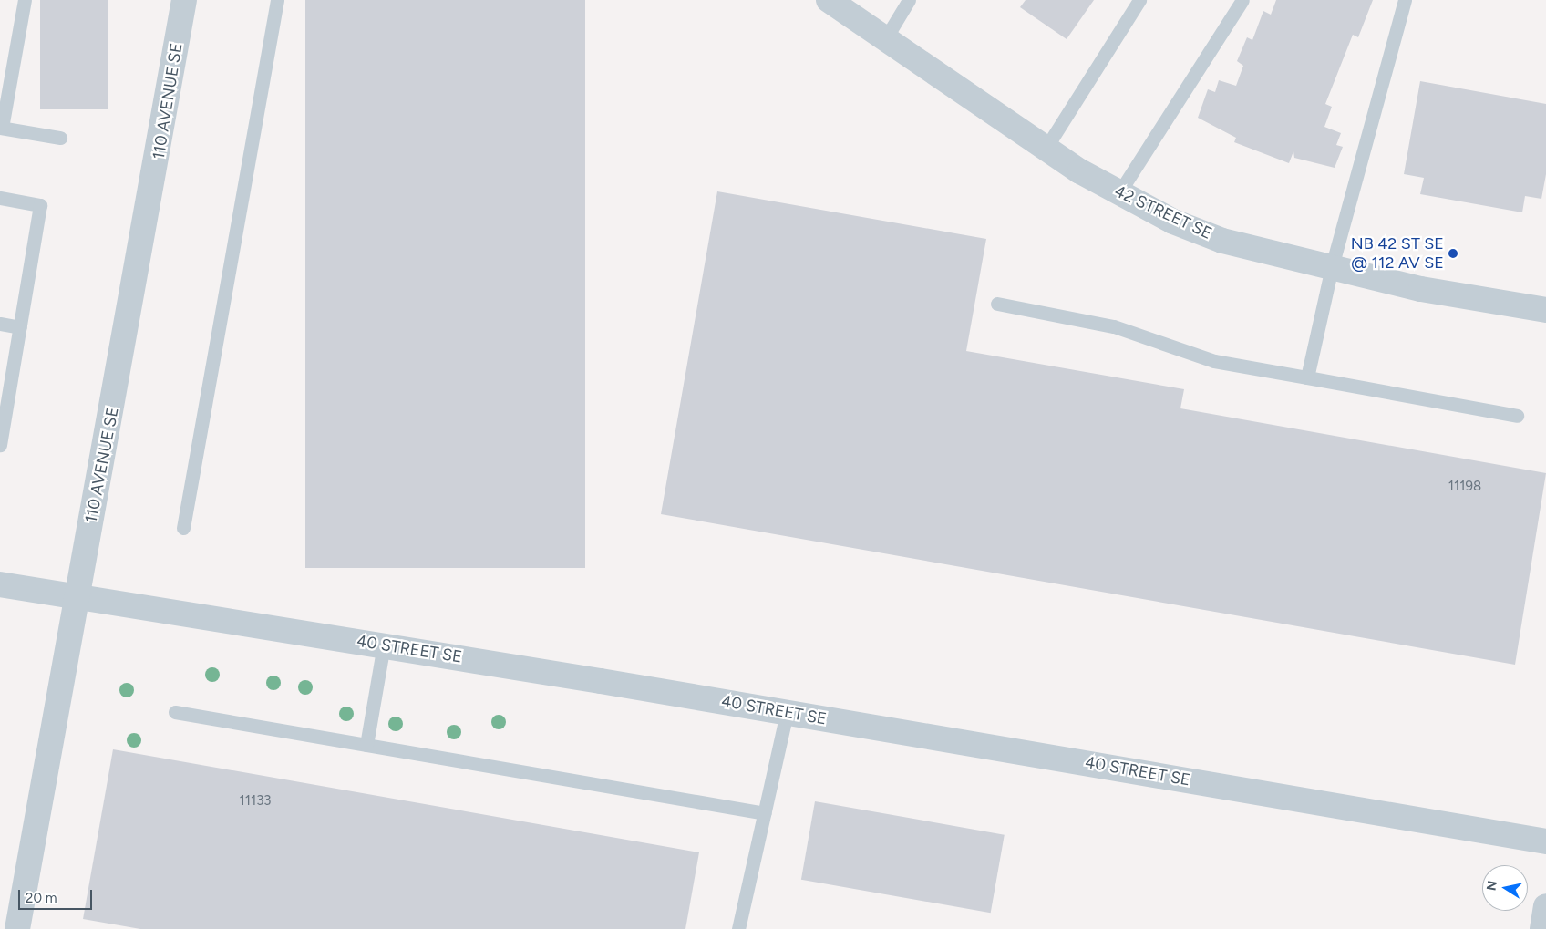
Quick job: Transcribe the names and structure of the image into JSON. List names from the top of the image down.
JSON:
{
  "streets": {
    "street": ["110 AVENUE SE", "42 STREET SE", "40 STREET SE"]
  },
  "crossings": [
    ["110 AVENUE SE", "40 STREET SE"]
  ],
  "places": ["NB 42 ST SE @ 112 AV SE"],
  "house_numbers": ["11198", "11133"],
  "scale_bar": "20 m",
  "north": "left"
}
